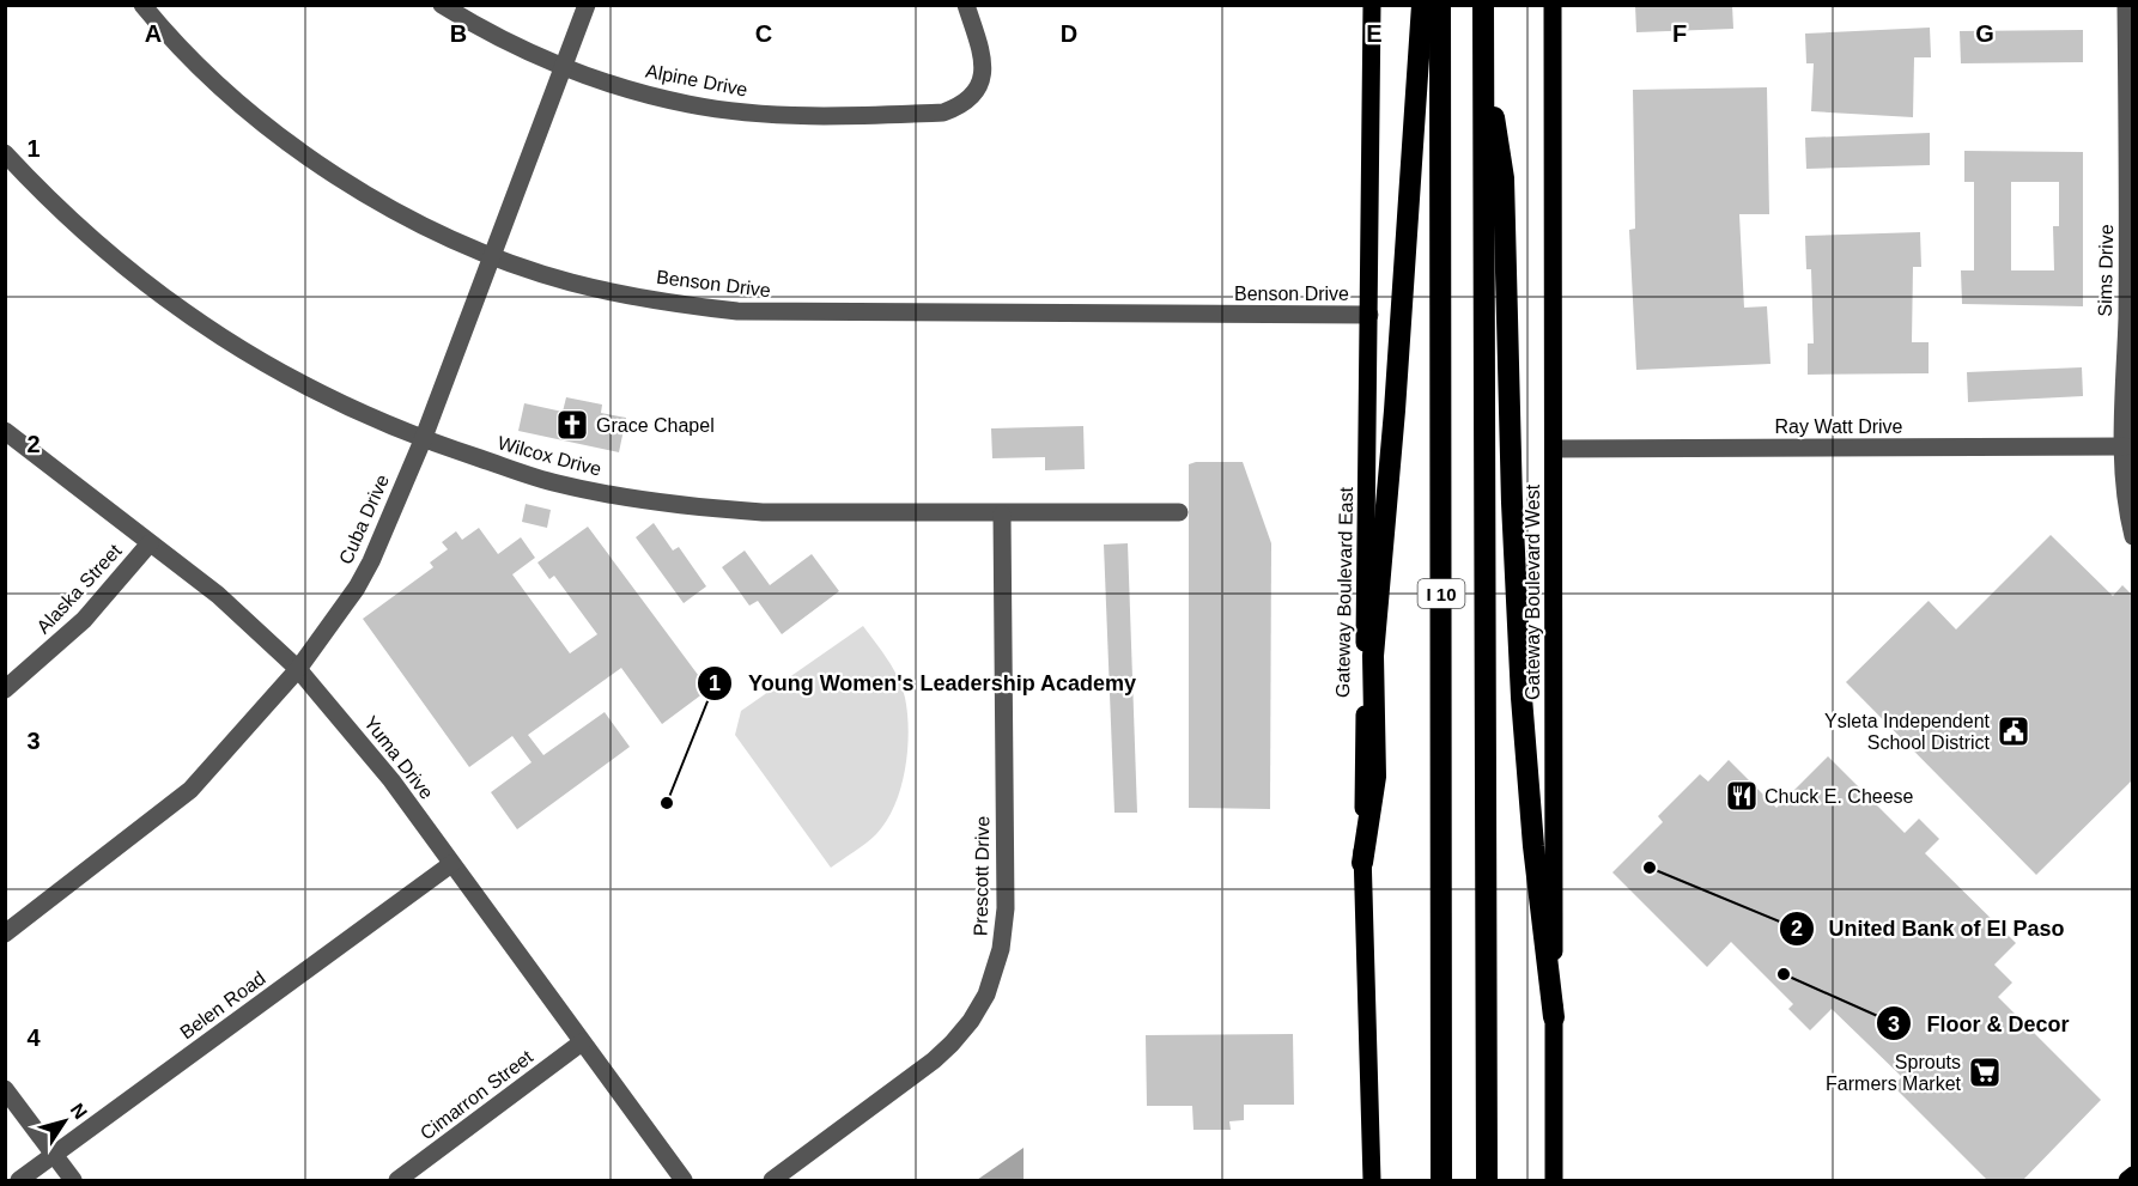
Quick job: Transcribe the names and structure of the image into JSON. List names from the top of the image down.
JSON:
{
  "streets": {
    "highway": ["I 10"],
    "main road": ["Gateway Boulevard East", "Gateway Boulevard West"],
    "street": [
      "Alpine Drive",
      "Sims Drive",
      "Benson Drive",
      "Ray Watt Drive",
      "Wilcox Drive",
      "Cuba Drive",
      "Alaska Street",
      "Yuma Drive",
      "Prescott Drive",
      "Belen Road",
      "Cimarron Street"
    ]
  },
  "crossings": [
    ["Alpine Drive", "Cuba Drive"],
    ["Sims Drive", "Ray Watt Drive"],
    ["Benson Drive", "Cuba Drive"],
    ["Benson Drive", "Gateway Boulevard East"],
    ["Ray Watt Drive", "Gateway Boulevard West"],
    ["Wilcox Drive", "Cuba Drive"],
    ["Wilcox Drive", "Prescott Drive"],
    ["Cuba Drive", "Yuma Drive"],
    ["Alaska Street", "Yuma Drive"],
    ["Yuma Drive", "Belen Road"],
    ["Yuma Drive", "Cimarron Street"]
  ],
  "places": {
    "church": ["Grace Chapel"],
    "public building": ["Ysleta Independent School District"],
    "restaurant": ["Chuck E. Cheese"],
    "other": ["Young Women's Leadership Academy", "United Bank of El Paso", "Floor & Decor"],
    "supermarket": ["Sprouts Farmers Market"]
  },
  "north": "top right",
  "grid": {
    "columns": [
      "A",
      "B",
      "C",
      "D",
      "E",
      "F",
      "G"
    ],
    "rows": [
      "1",
      "2",
      "3",
      "4"
    ]
  }
}
